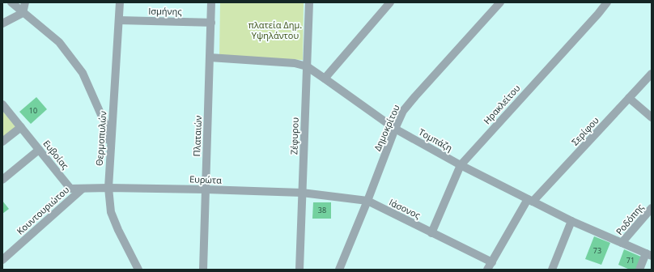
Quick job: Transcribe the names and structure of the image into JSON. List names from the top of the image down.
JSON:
{
  "streets": {
    "street": [
      "Ισμήνης",
      "Ηρακλείτου",
      "Δημοκρίτου",
      "Σερίφου",
      "Πλαταιών",
      "Ζέφυρου",
      "Θερμοπυλών",
      "Τομπάζη",
      "Ευβοίας",
      "Ευρώτα",
      "Ιάσονος",
      "Κουντουριώτου",
      "Ροδόπης"
    ]
  },
  "crossings": [
    ["Ισμήνης", "Πλαταιών"],
    ["Ισμήνης", "Θερμοπυλών"],
    ["Ηρακλείτου", "Τομπάζη"],
    ["Ηρακλείτου", "Ιάσονος"],
    ["Δημοκρίτου", "Τομπάζη"],
    ["Δημοκρίτου", "Ιάσονος"],
    ["Σερίφου", "Τομπάζη"],
    ["Σερίφου", "Ιάσονος"],
    ["Πλαταιών", "Τομπάζη"],
    ["Πλαταιών", "Ευρώτα"],
    ["Ζέφυρου", "Τομπάζη"],
    ["Ζέφυρου", "Ευρώτα"],
    ["Ζέφυρου", "Ιάσονος"],
    ["Θερμοπυλών", "Ευβοίας"],
    ["Θερμοπυλών", "Ευρώτα"],
    ["Τομπάζη", "Ροδόπης"],
    ["Ευβοίας", "Ευρώτα"],
    ["Ευβοίας", "Κουντουριώτου"],
    ["Ευρώτα", "Ιάσονος"]
  ],
  "parks": ["πλατεία Δημ. Υψηλάντου"],
  "house_numbers": [
    "10",
    "38",
    "73",
    "71"
  ]
}
